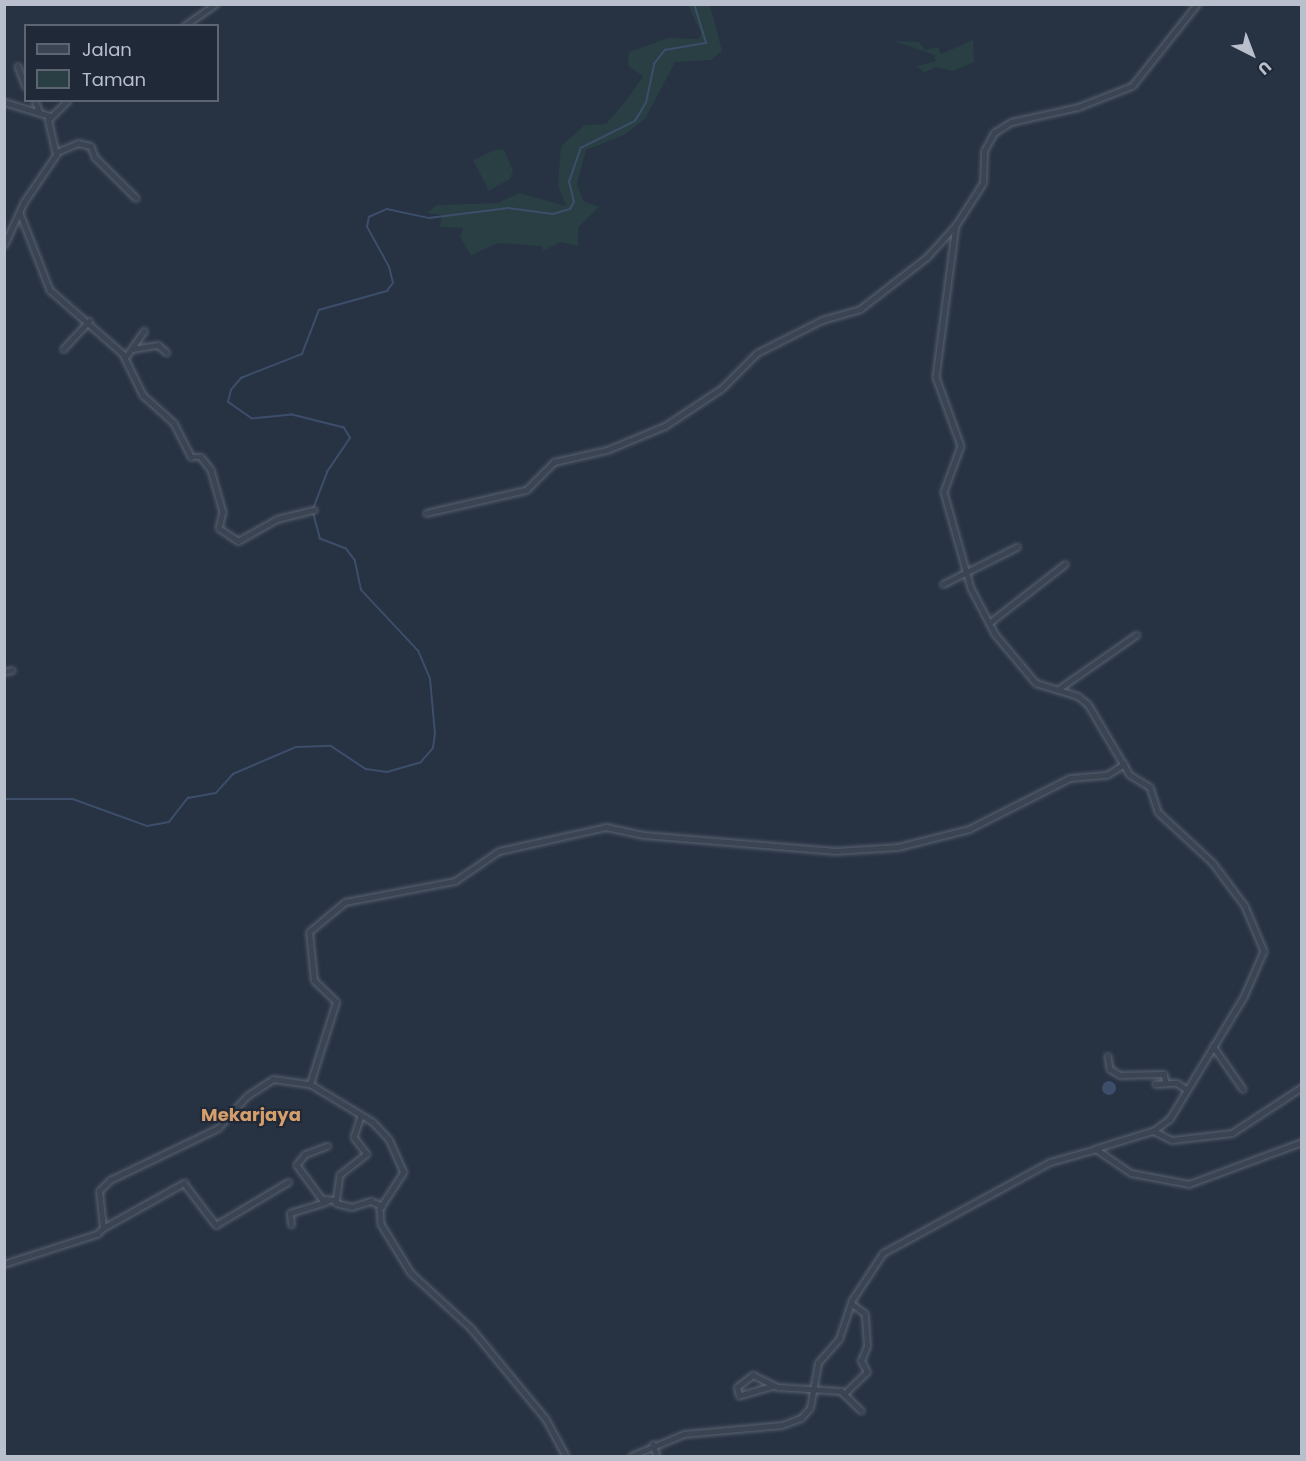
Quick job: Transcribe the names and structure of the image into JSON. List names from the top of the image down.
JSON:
{
  "districts": ["Mekarjaya"],
  "legend": ["Jalan", "Taman"],
  "north": "bottom right"
}
